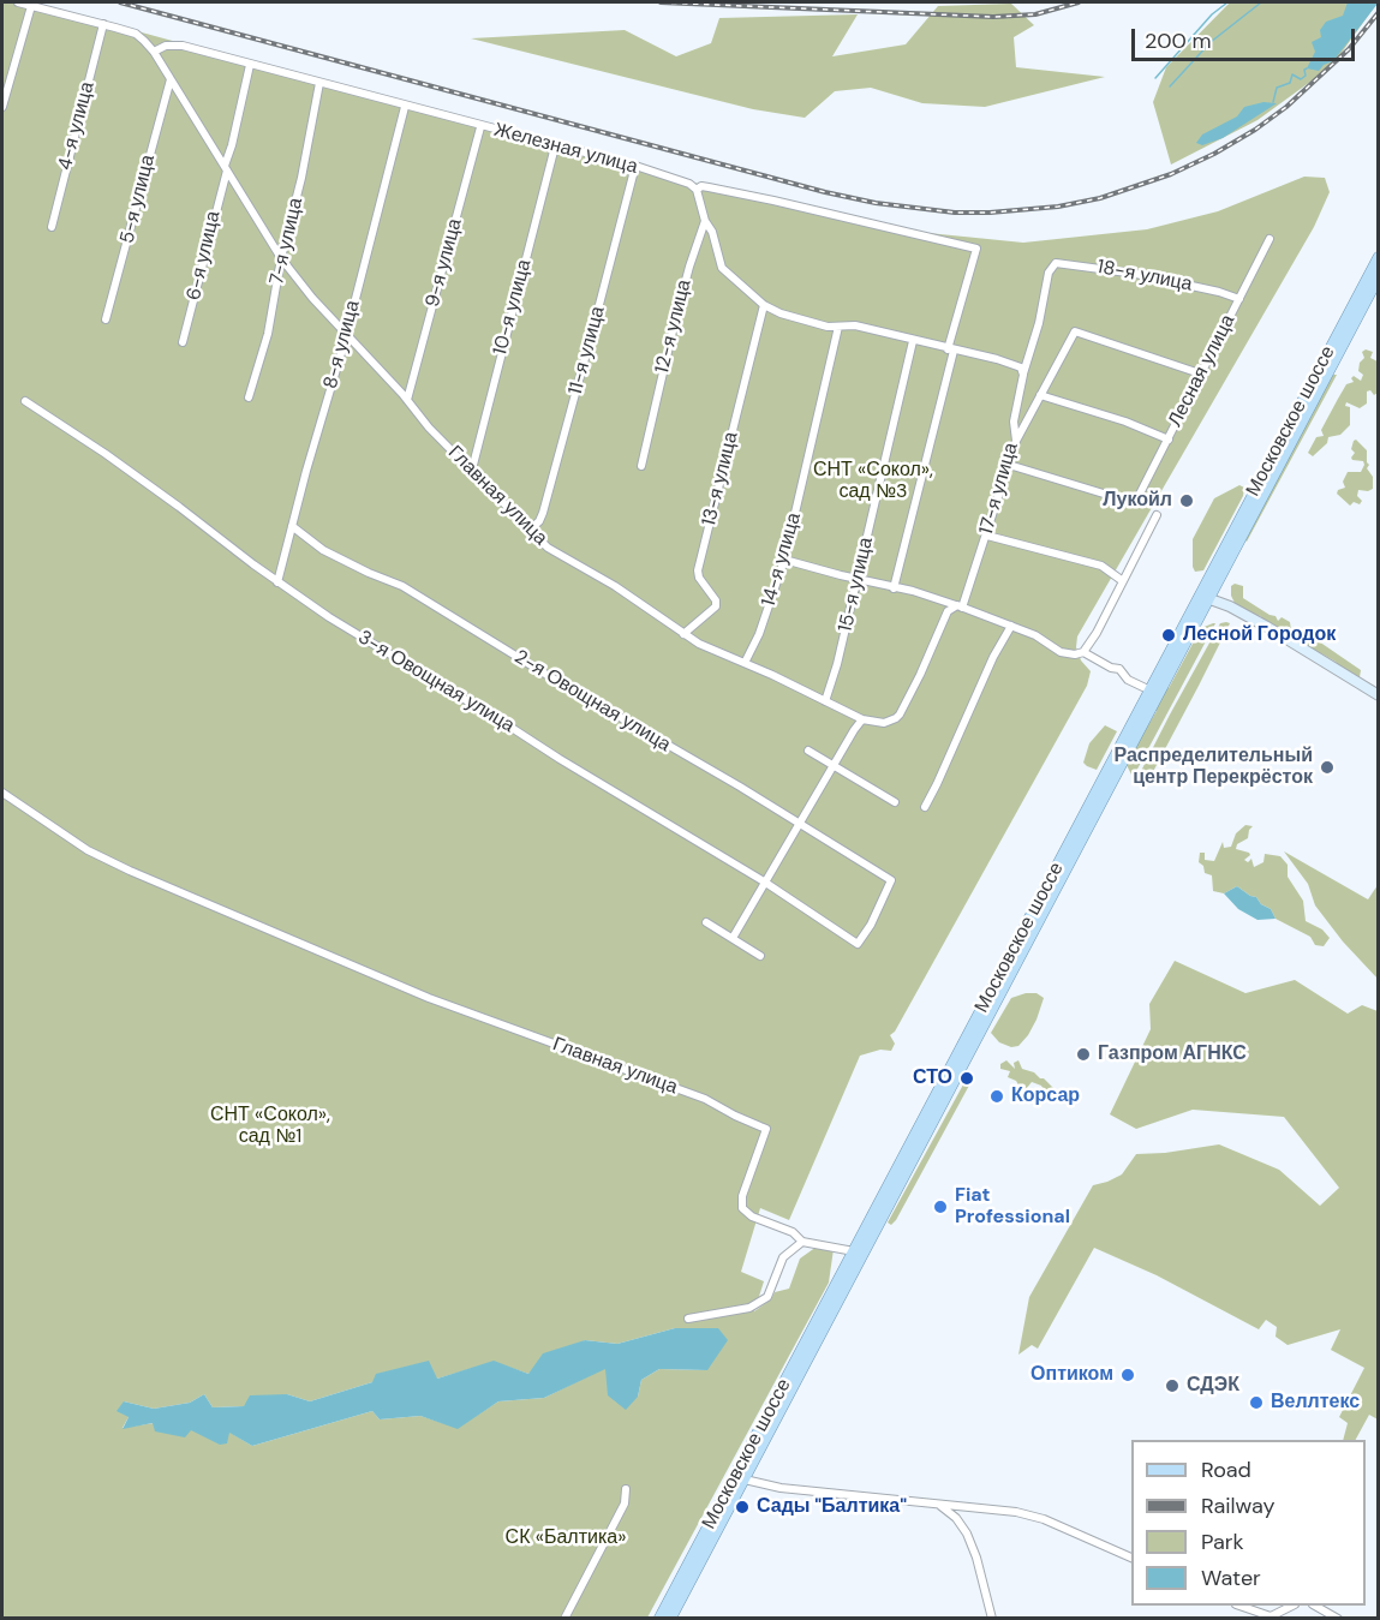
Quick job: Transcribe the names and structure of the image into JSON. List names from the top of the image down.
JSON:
{
  "streets": {
    "main road": ["Московское шоссе"],
    "street": [
      "4-я улица",
      "Железная улица",
      "5-я улица",
      "7-я улица",
      "6-я улица",
      "9-я улица",
      "18-я улица",
      "10-я улица",
      "12-я улица",
      "8-я улица",
      "11-я улица",
      "Лесная улица",
      "13-я улица",
      "17-я улица",
      "Главная улица",
      "14-я улица",
      "15-я улица",
      "3-я Овощная улица",
      "2-я Овощная улица"
    ]
  },
  "crossings": [
    ["4-я улица", "Главная улица"],
    ["Железная улица", "7-я улица"],
    ["Железная улица", "6-я улица"],
    ["Железная улица", "9-я улица"],
    ["Железная улица", "10-я улица"],
    ["Железная улица", "8-я улица"],
    ["Железная улица", "11-я улица"],
    ["Железная улица", "Главная улица"],
    ["5-я улица", "Главная улица"],
    ["7-я улица", "Главная улица"],
    ["6-я улица", "Главная улица"],
    ["9-я улица", "Главная улица"],
    ["18-я улица", "Лесная улица"],
    ["18-я улица", "17-я улица"],
    ["10-я улица", "Главная улица"],
    ["8-я улица", "Главная улица"],
    ["8-я улица", "3-я Овощная улица"],
    ["8-я улица", "2-я Овощная улица"],
    ["11-я улица", "Главная улица"],
    ["Лесная улица", "17-я улица"],
    ["Московское шоссе", "Главная улица"],
    ["13-я улица", "Главная улица"],
    ["17-я улица", "Главная улица"],
    ["Главная улица", "14-я улица"],
    ["Главная улица", "15-я улица"],
    ["3-я Овощная улица", "2-я Овощная улица"]
  ],
  "parks": ["СНТ «Сокол», сад №3", "СНТ «Сокол», сад №1", "СК «Балтика»"],
  "places": [
    "Лукойл",
    "Лесной Городок",
    "Распределительный центр Перекрёсток",
    "Газпром АГНКС",
    "СТО",
    "Корсар",
    "Fiat Professional",
    "Оптиком",
    "СДЭК",
    "Веллтекс",
    "Сады \"Балтика\""
  ],
  "legend": [
    "Road",
    "Railway",
    "Park",
    "Water"
  ],
  "scale_bar": "200 m"
}
